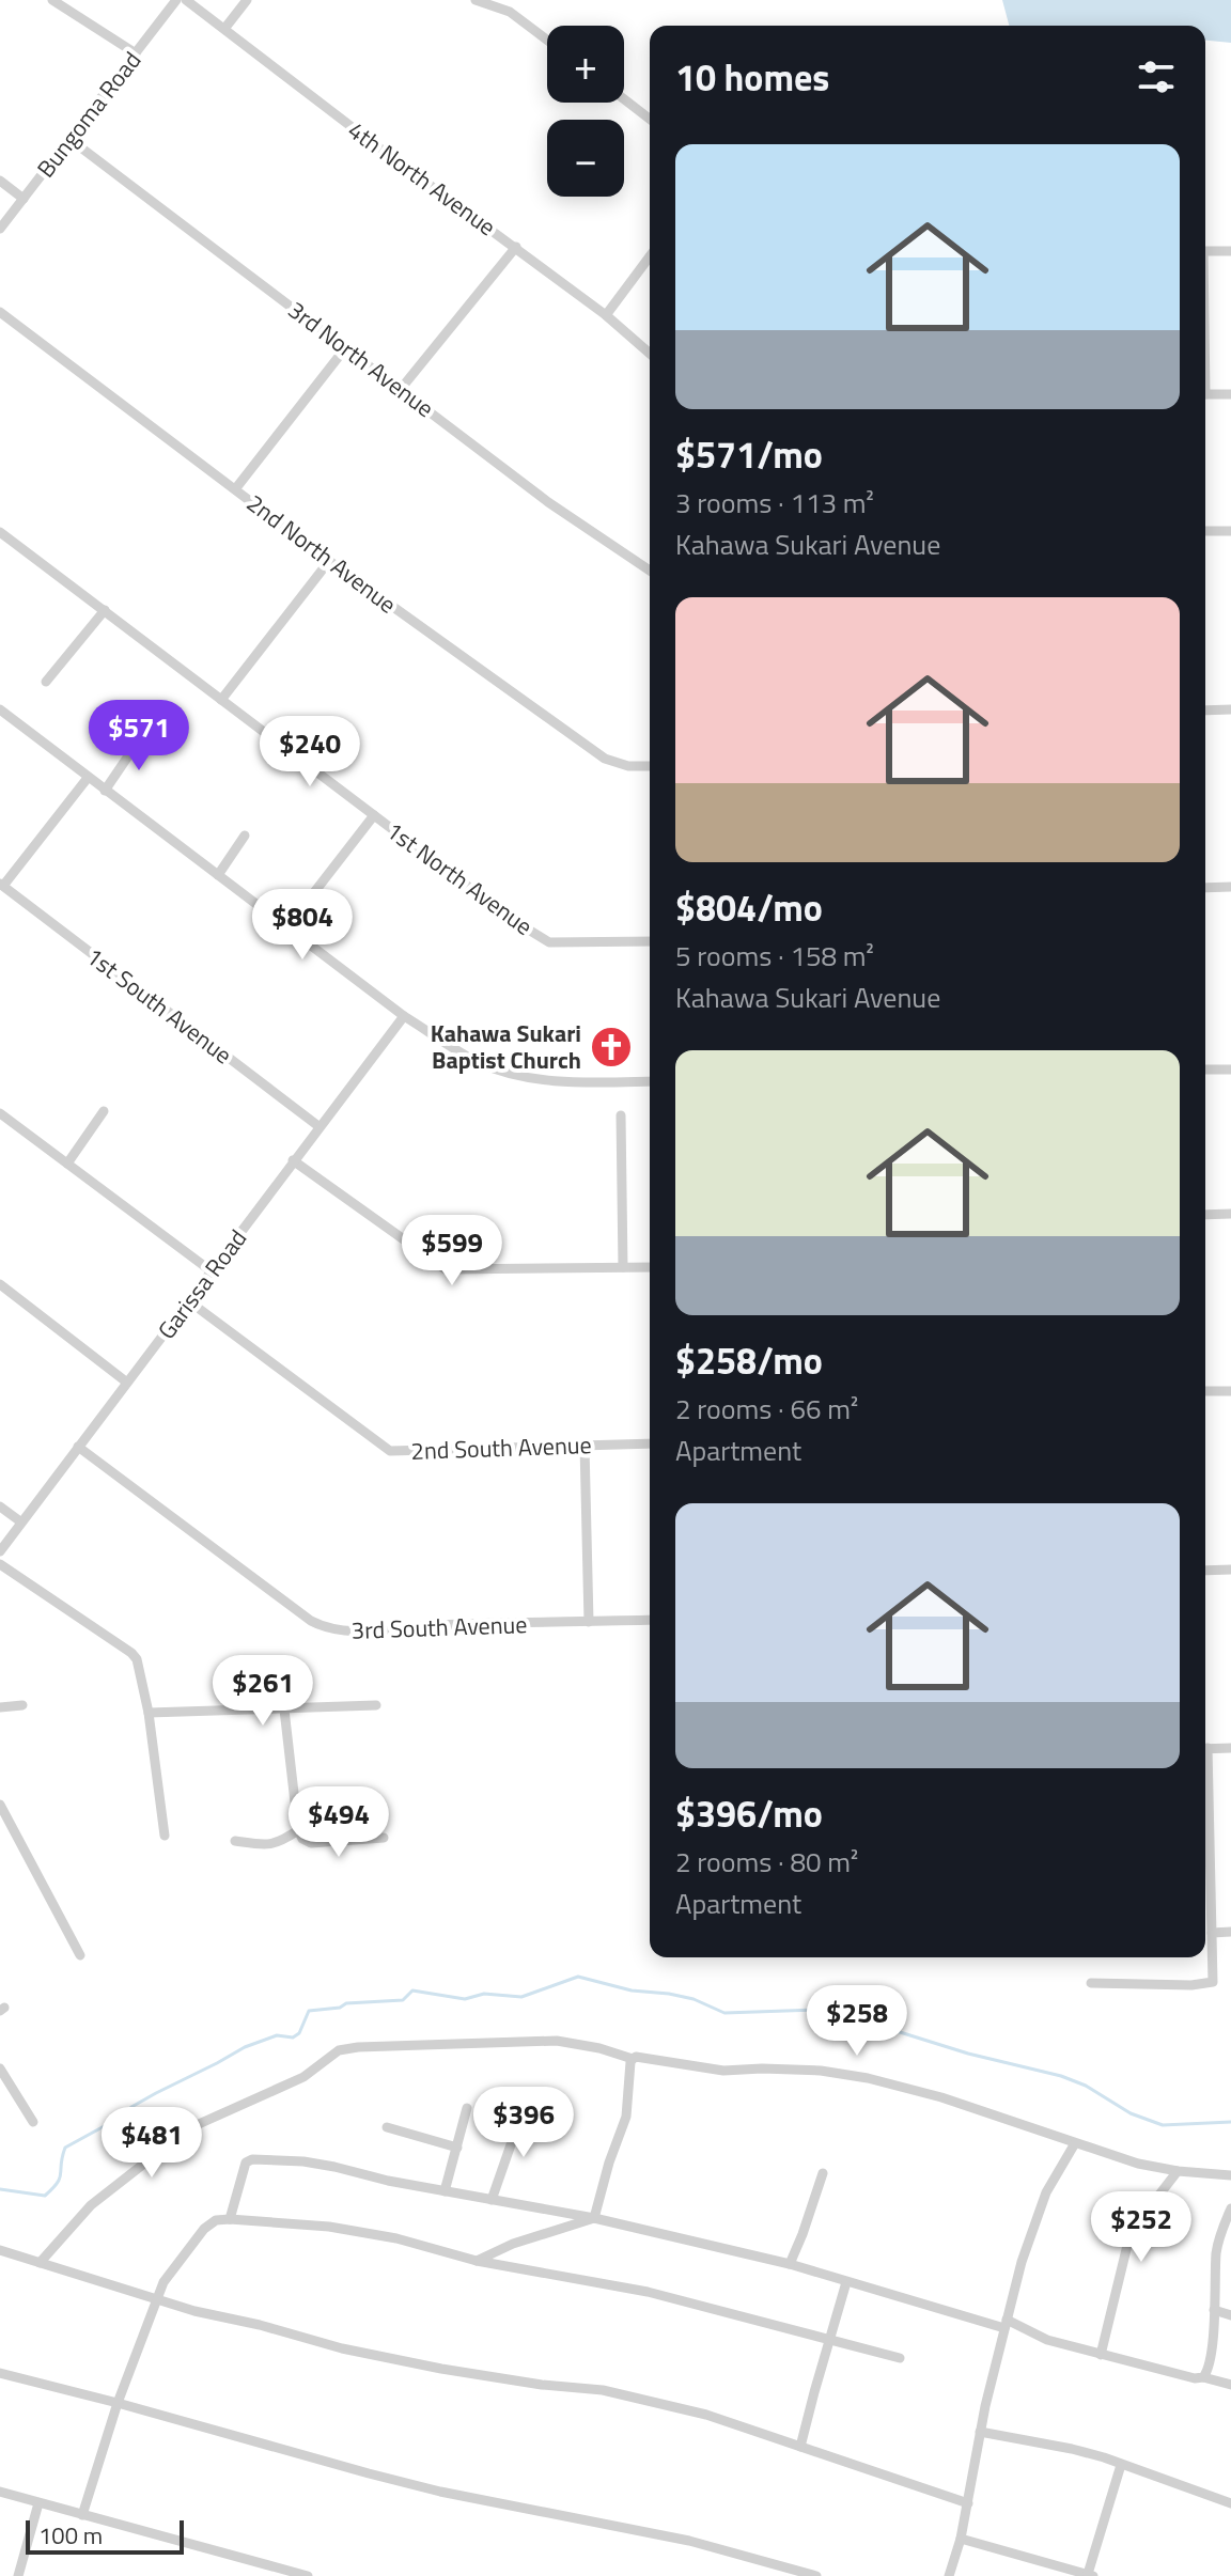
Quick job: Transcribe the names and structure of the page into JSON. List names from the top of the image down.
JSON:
{
  "streets": {
    "street": [
      "Bungoma Road",
      "4th North Avenue",
      "3rd North Avenue",
      "2nd North Avenue",
      "1st North Avenue",
      "1st South Avenue",
      "Garissa Road",
      "2nd South Avenue",
      "3rd South Avenue"
    ]
  },
  "crossings": [
    ["Bungoma Road", "3rd North Avenue"],
    ["1st South Avenue", "Garissa Road"],
    ["Garissa Road", "2nd South Avenue"],
    ["Garissa Road", "3rd South Avenue"]
  ],
  "places": {
    "church": ["Kahawa Sukari Baptist Church"]
  },
  "scale_bar": "100 m",
  "page": {
    "map_buttons": ["+", "−"],
    "heading": "10 homes",
    "list": [
      {
        "name": "$571/mo",
        "note": "3 rooms · 113 m² · Kahawa Sukari Avenue"
      },
      {
        "name": "$804/mo",
        "note": "5 rooms · 158 m² · Kahawa Sukari Avenue"
      },
      {
        "name": "$258/mo",
        "note": "2 rooms · 66 m² · Apartment"
      },
      {
        "name": "$396/mo",
        "note": "2 rooms · 80 m² · Apartment"
      }
    ],
    "price": [
      "$571",
      "$240",
      "$804",
      "$599",
      "$261",
      "$494",
      "$258",
      "$396",
      "$481",
      "$252"
    ],
    "scale": "100 m"
  }
}
